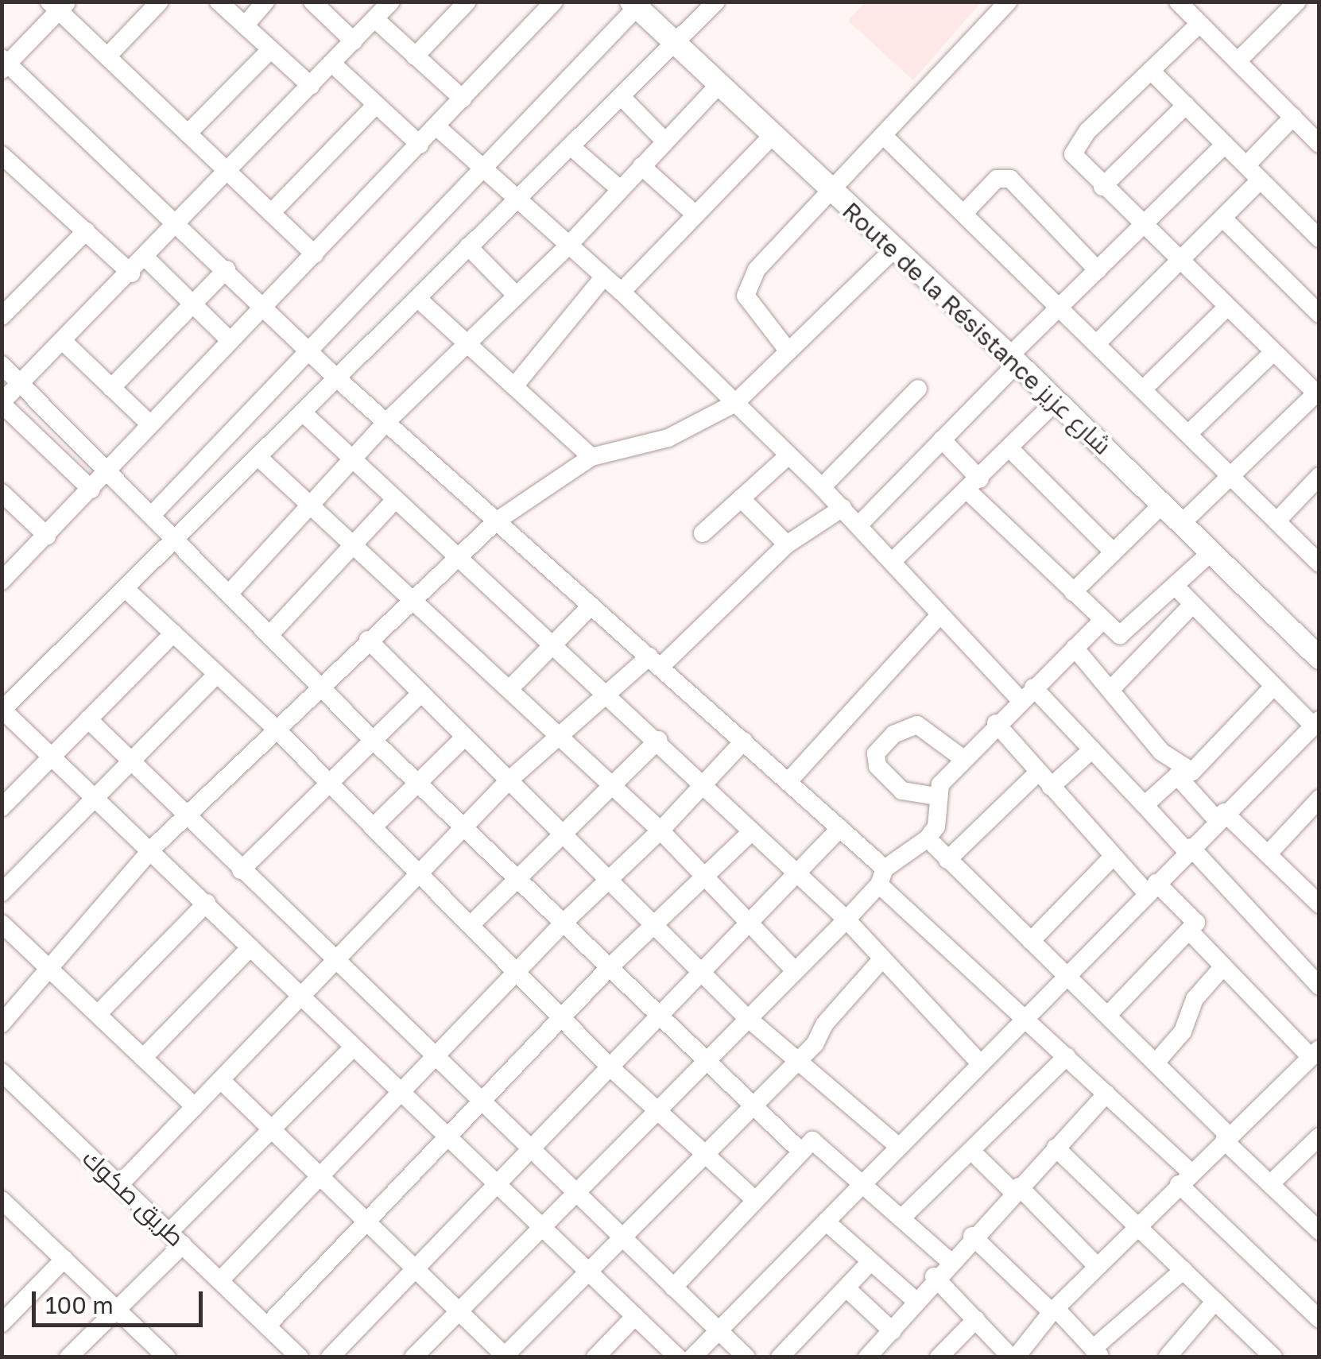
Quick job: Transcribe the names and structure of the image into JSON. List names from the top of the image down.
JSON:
{
  "streets": {
    "main road": ["Route de la Résistance شارع عزيز"],
    "street": ["طريق صكوك"]
  },
  "scale_bar": "100 m"
}
